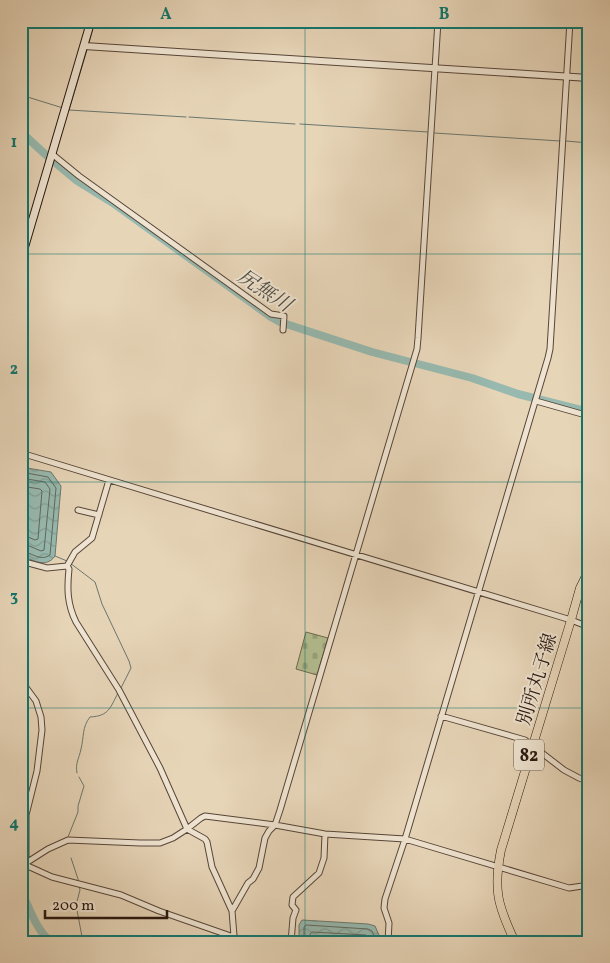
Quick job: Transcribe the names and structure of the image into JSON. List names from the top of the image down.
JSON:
{
  "streets": {
    "main road": ["別所丸子線", "82"]
  },
  "water": ["尻無川"],
  "scale_bar": "200 m",
  "grid": {
    "columns": ["A", "B"],
    "rows": [
      "1",
      "2",
      "3",
      "4"
    ]
  }
}
